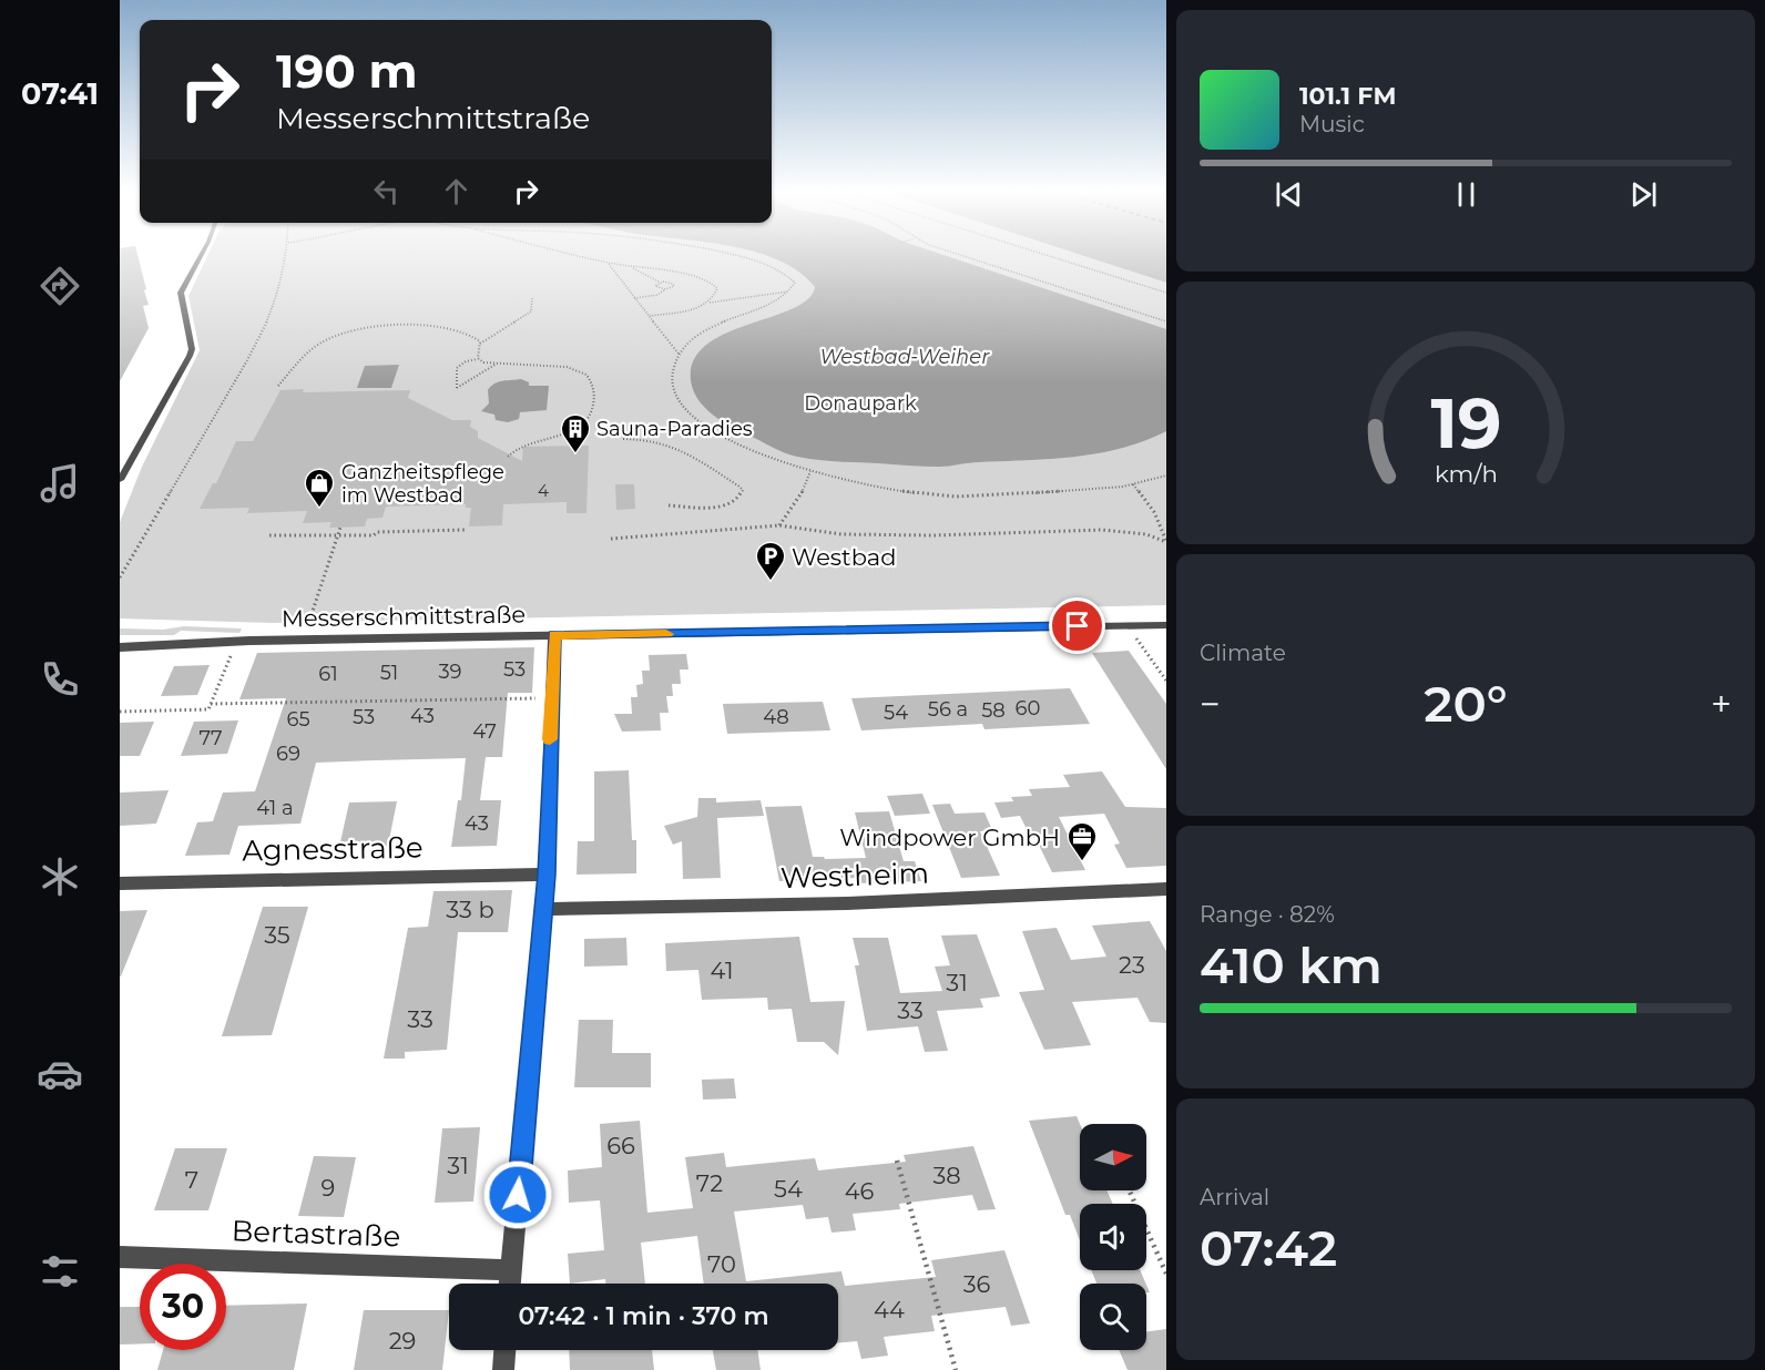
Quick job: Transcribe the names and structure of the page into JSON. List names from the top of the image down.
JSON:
{
  "streets": {
    "street": [
      "Messerschmittstraße",
      "Agnesstraße",
      "Westheim",
      "Bertastraße"
    ]
  },
  "water": ["Westbad-Weiher"],
  "parks": ["Donaupark"],
  "places": {
    "building": ["Sauna-Paradies"],
    "shop": ["Ganzheitspflege im Westbad"],
    "parking": ["Westbad"],
    "office": ["Windpower GmbH"]
  },
  "house_numbers": [
    "4",
    "53",
    "39",
    "51",
    "61",
    "60",
    "56 a",
    "58",
    "54",
    "43",
    "53",
    "48",
    "65",
    "47",
    "77",
    "69",
    "41 a",
    "43",
    "33 b",
    "35",
    "23",
    "41",
    "31",
    "33",
    "33",
    "66",
    "31",
    "38",
    "7",
    "72",
    "9",
    "54",
    "46",
    "70",
    "36",
    "44",
    "29"
  ],
  "north": "right",
  "page": {
    "tabs": "07:41",
    "turn": ["190 m", "Messerschmittstraße"],
    "song": ["101.1 FM", "Music"],
    "tile": [
      "Climate",
      ["Range · 82%", "410 km"],
      ["Arrival", "07:42"]
    ],
    "heat": ["−", "20°", "+"],
    "limit": "30",
    "trip": "07:42 · 1 min · 370 m",
    "gauge": ["19", "km/h"]
  }
}
